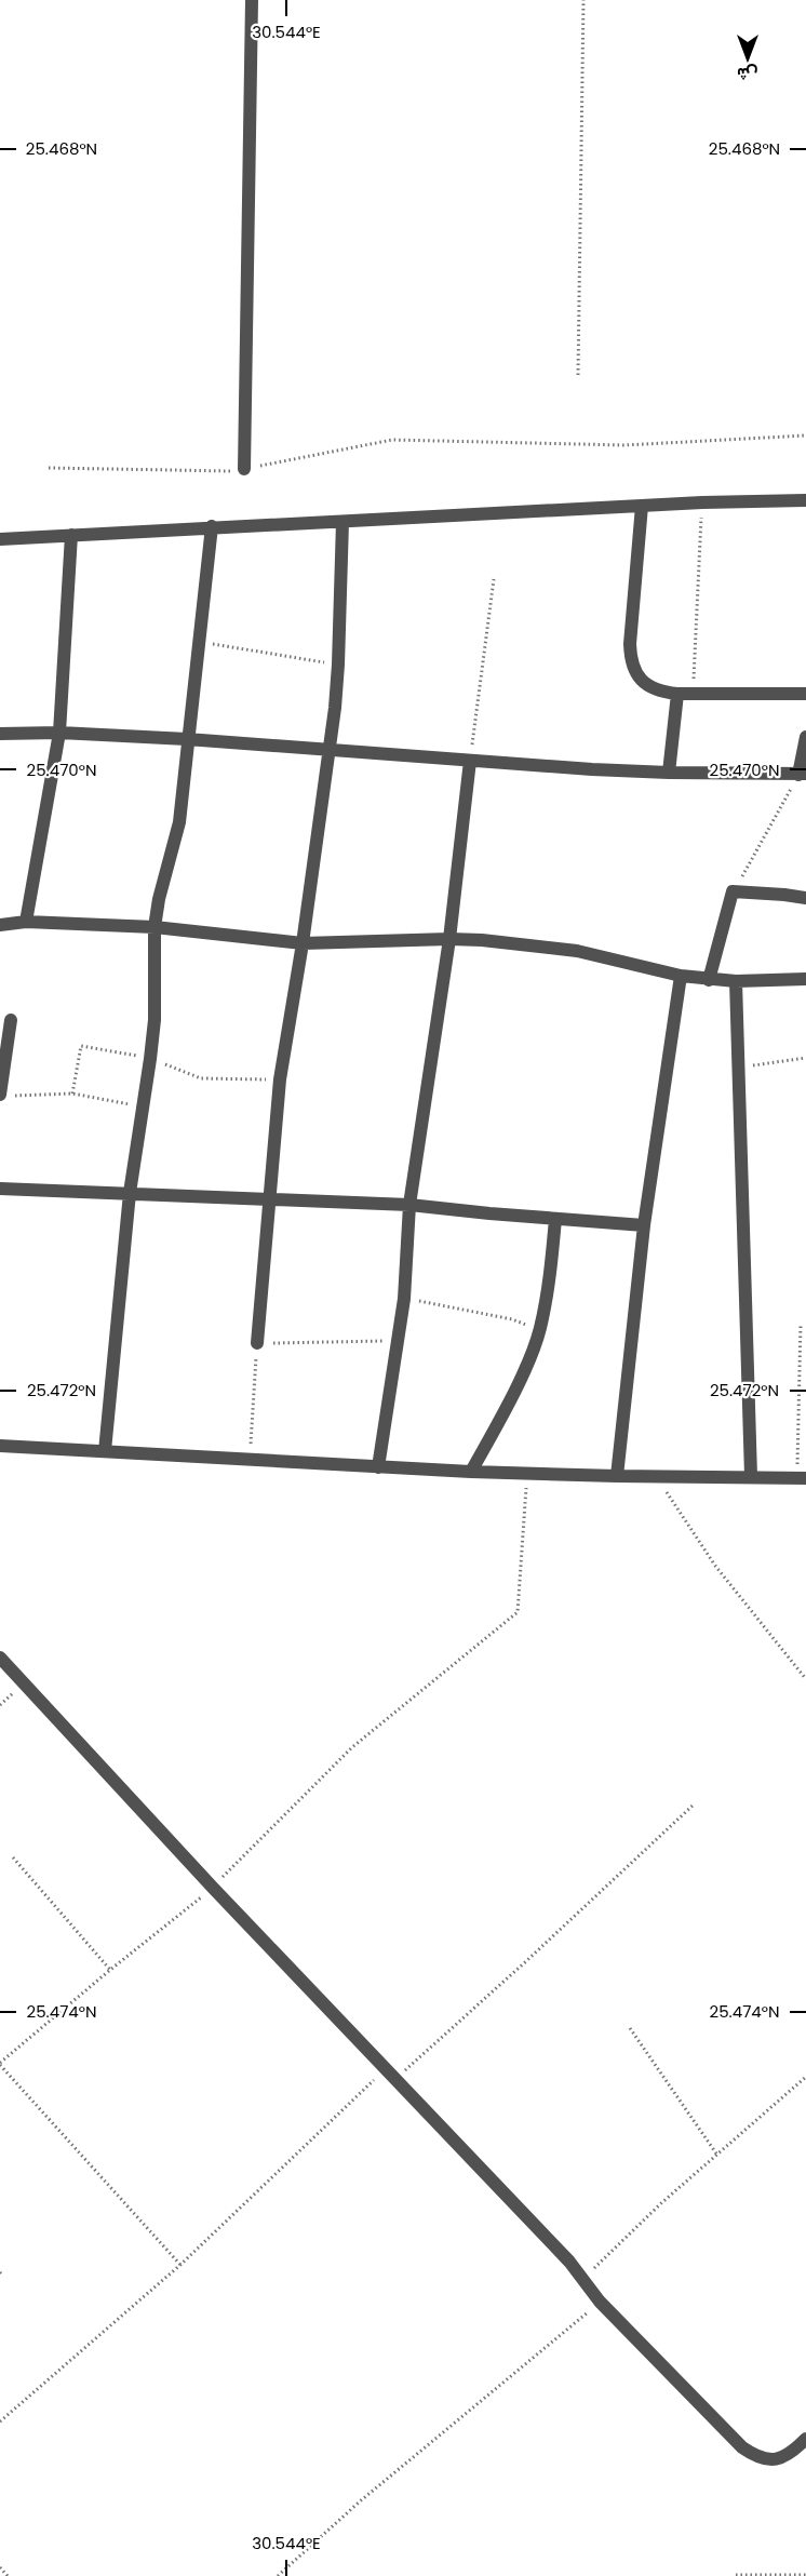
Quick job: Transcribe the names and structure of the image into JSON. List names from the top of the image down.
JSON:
{
  "north": "bottom",
  "coordinates": [
    "30.544°E",
    "25.468°N",
    "25.470°N",
    "25.472°N",
    "25.474°N"
  ]
}
